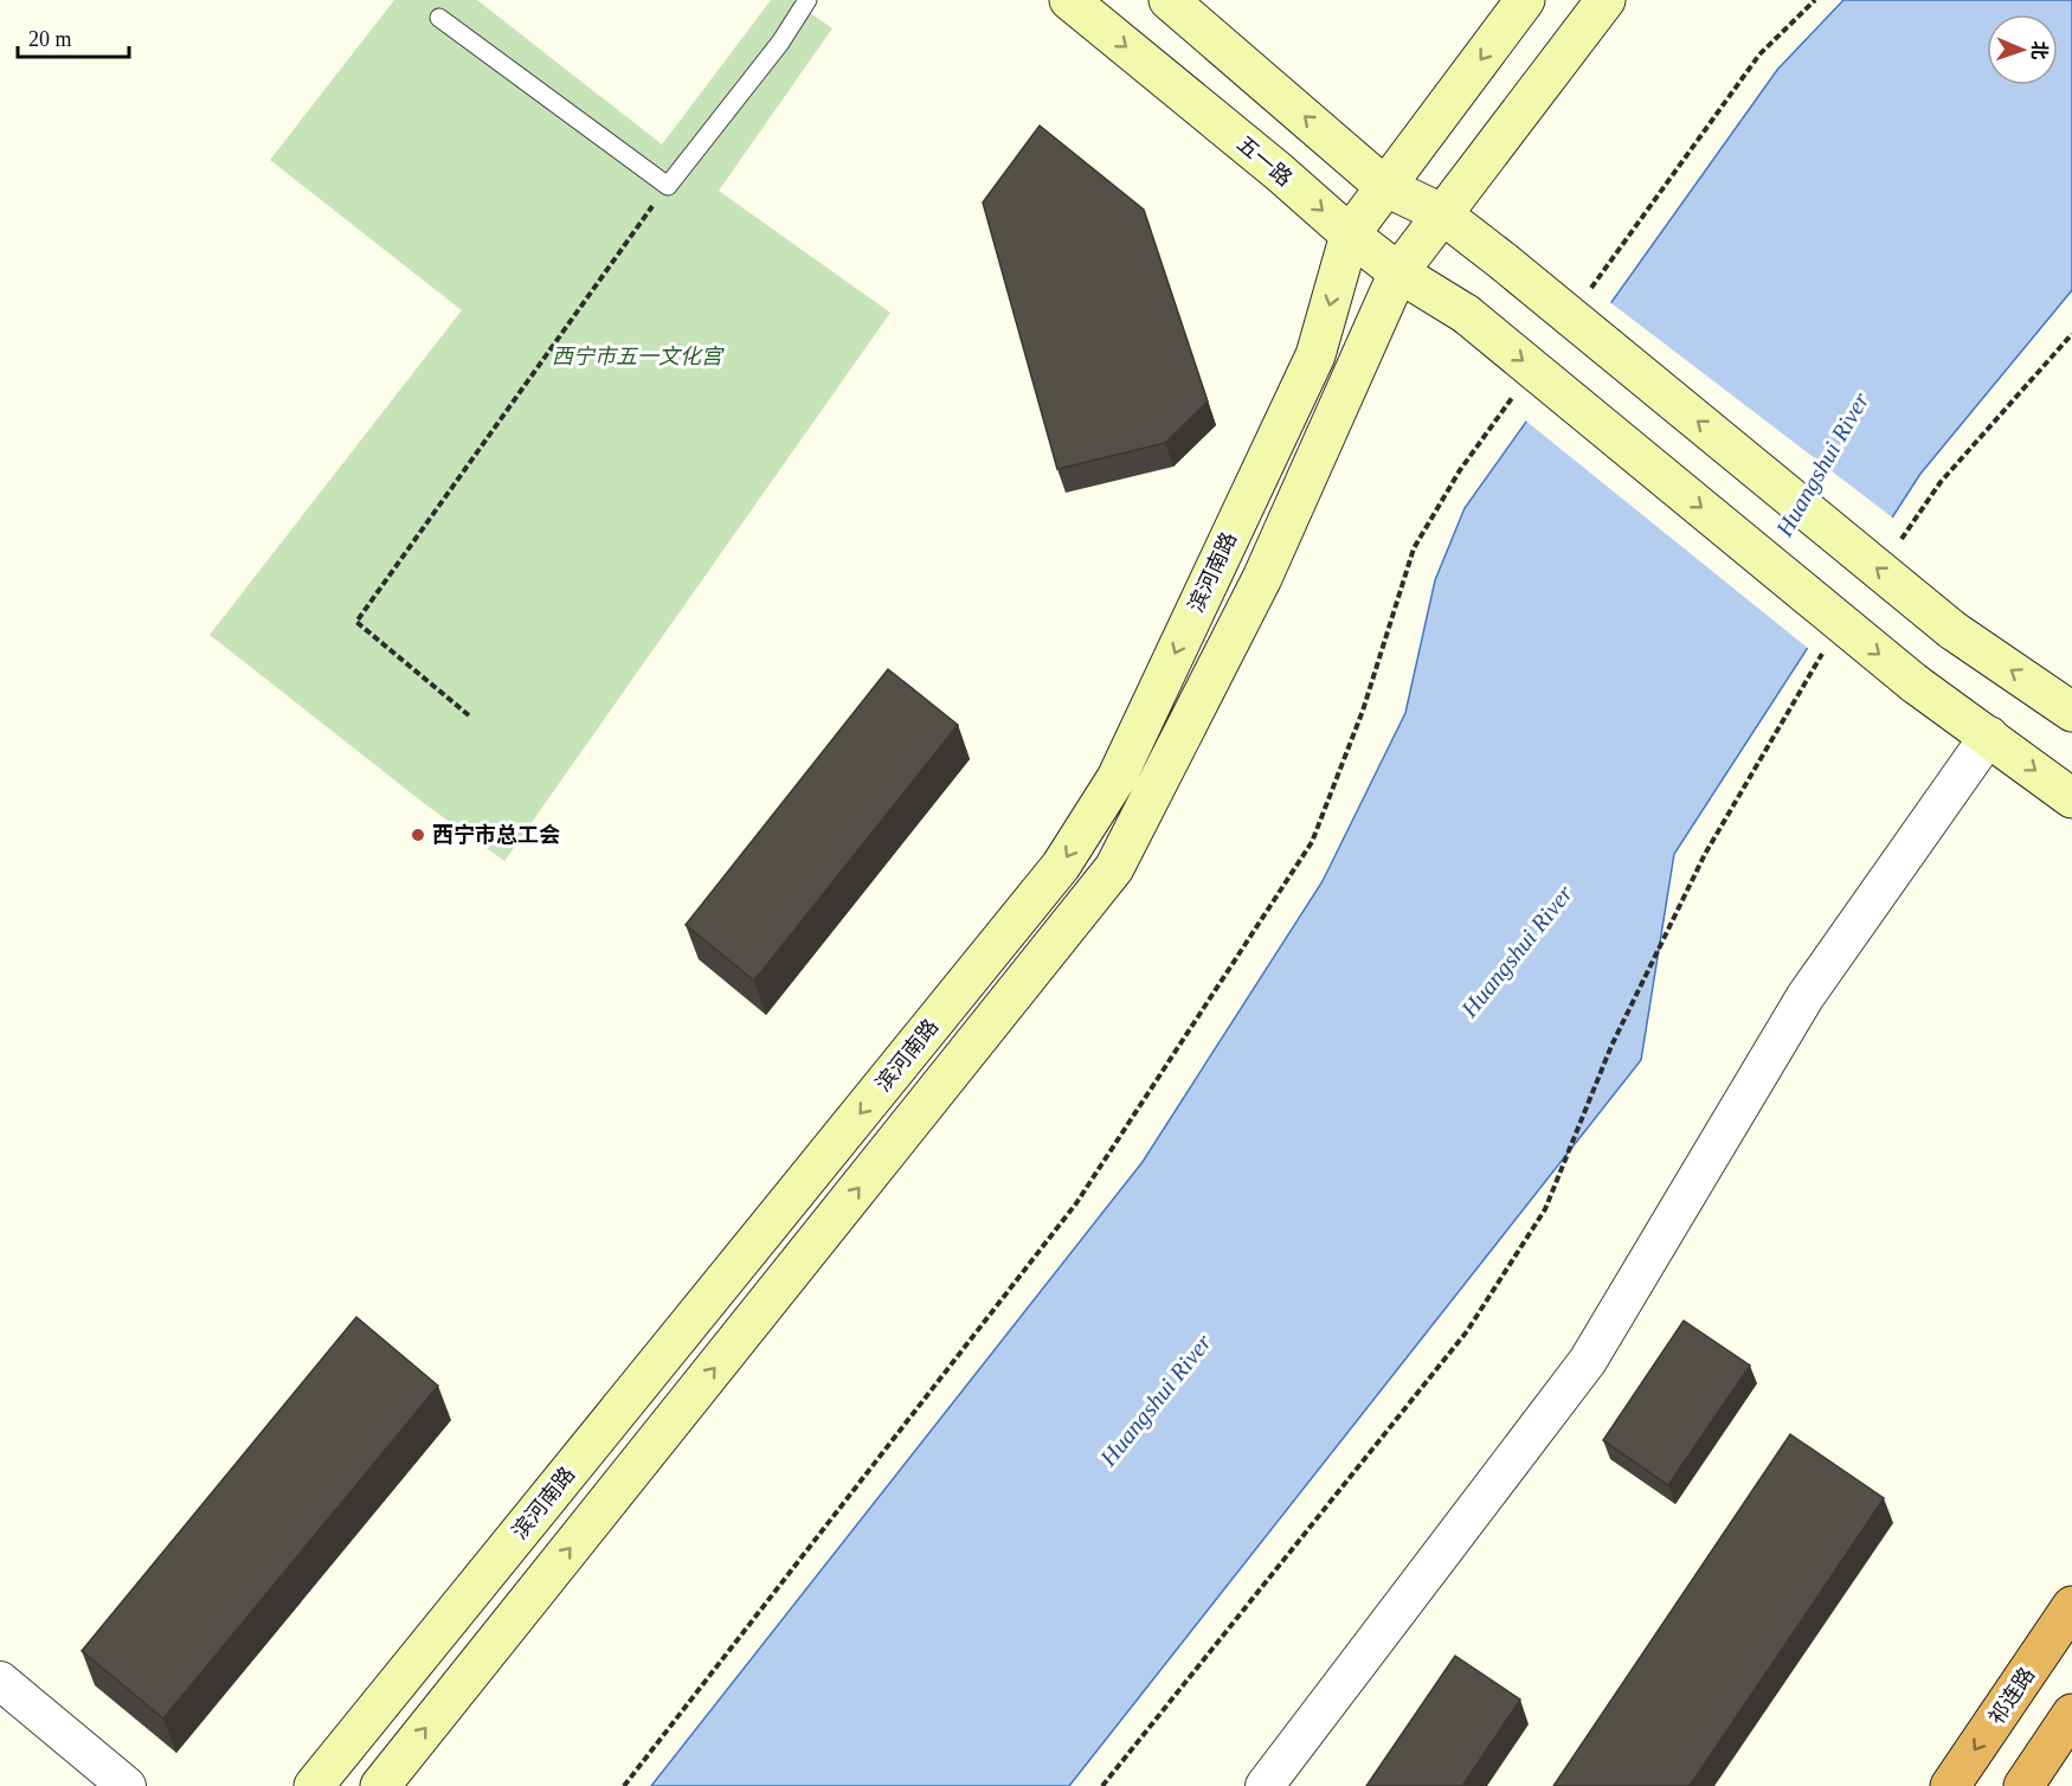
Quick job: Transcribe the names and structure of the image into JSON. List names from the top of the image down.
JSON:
{
  "streets": {
    "highway": ["祁连路"],
    "main road": ["五一路", "滨河南路"]
  },
  "crossings": [
    ["五一路", "滨河南路"]
  ],
  "water": ["Huangshui River"],
  "parks": ["西宁市五一文化宫"],
  "places": ["西宁市总工会"],
  "scale_bar": "20 m",
  "north": "right"
}
